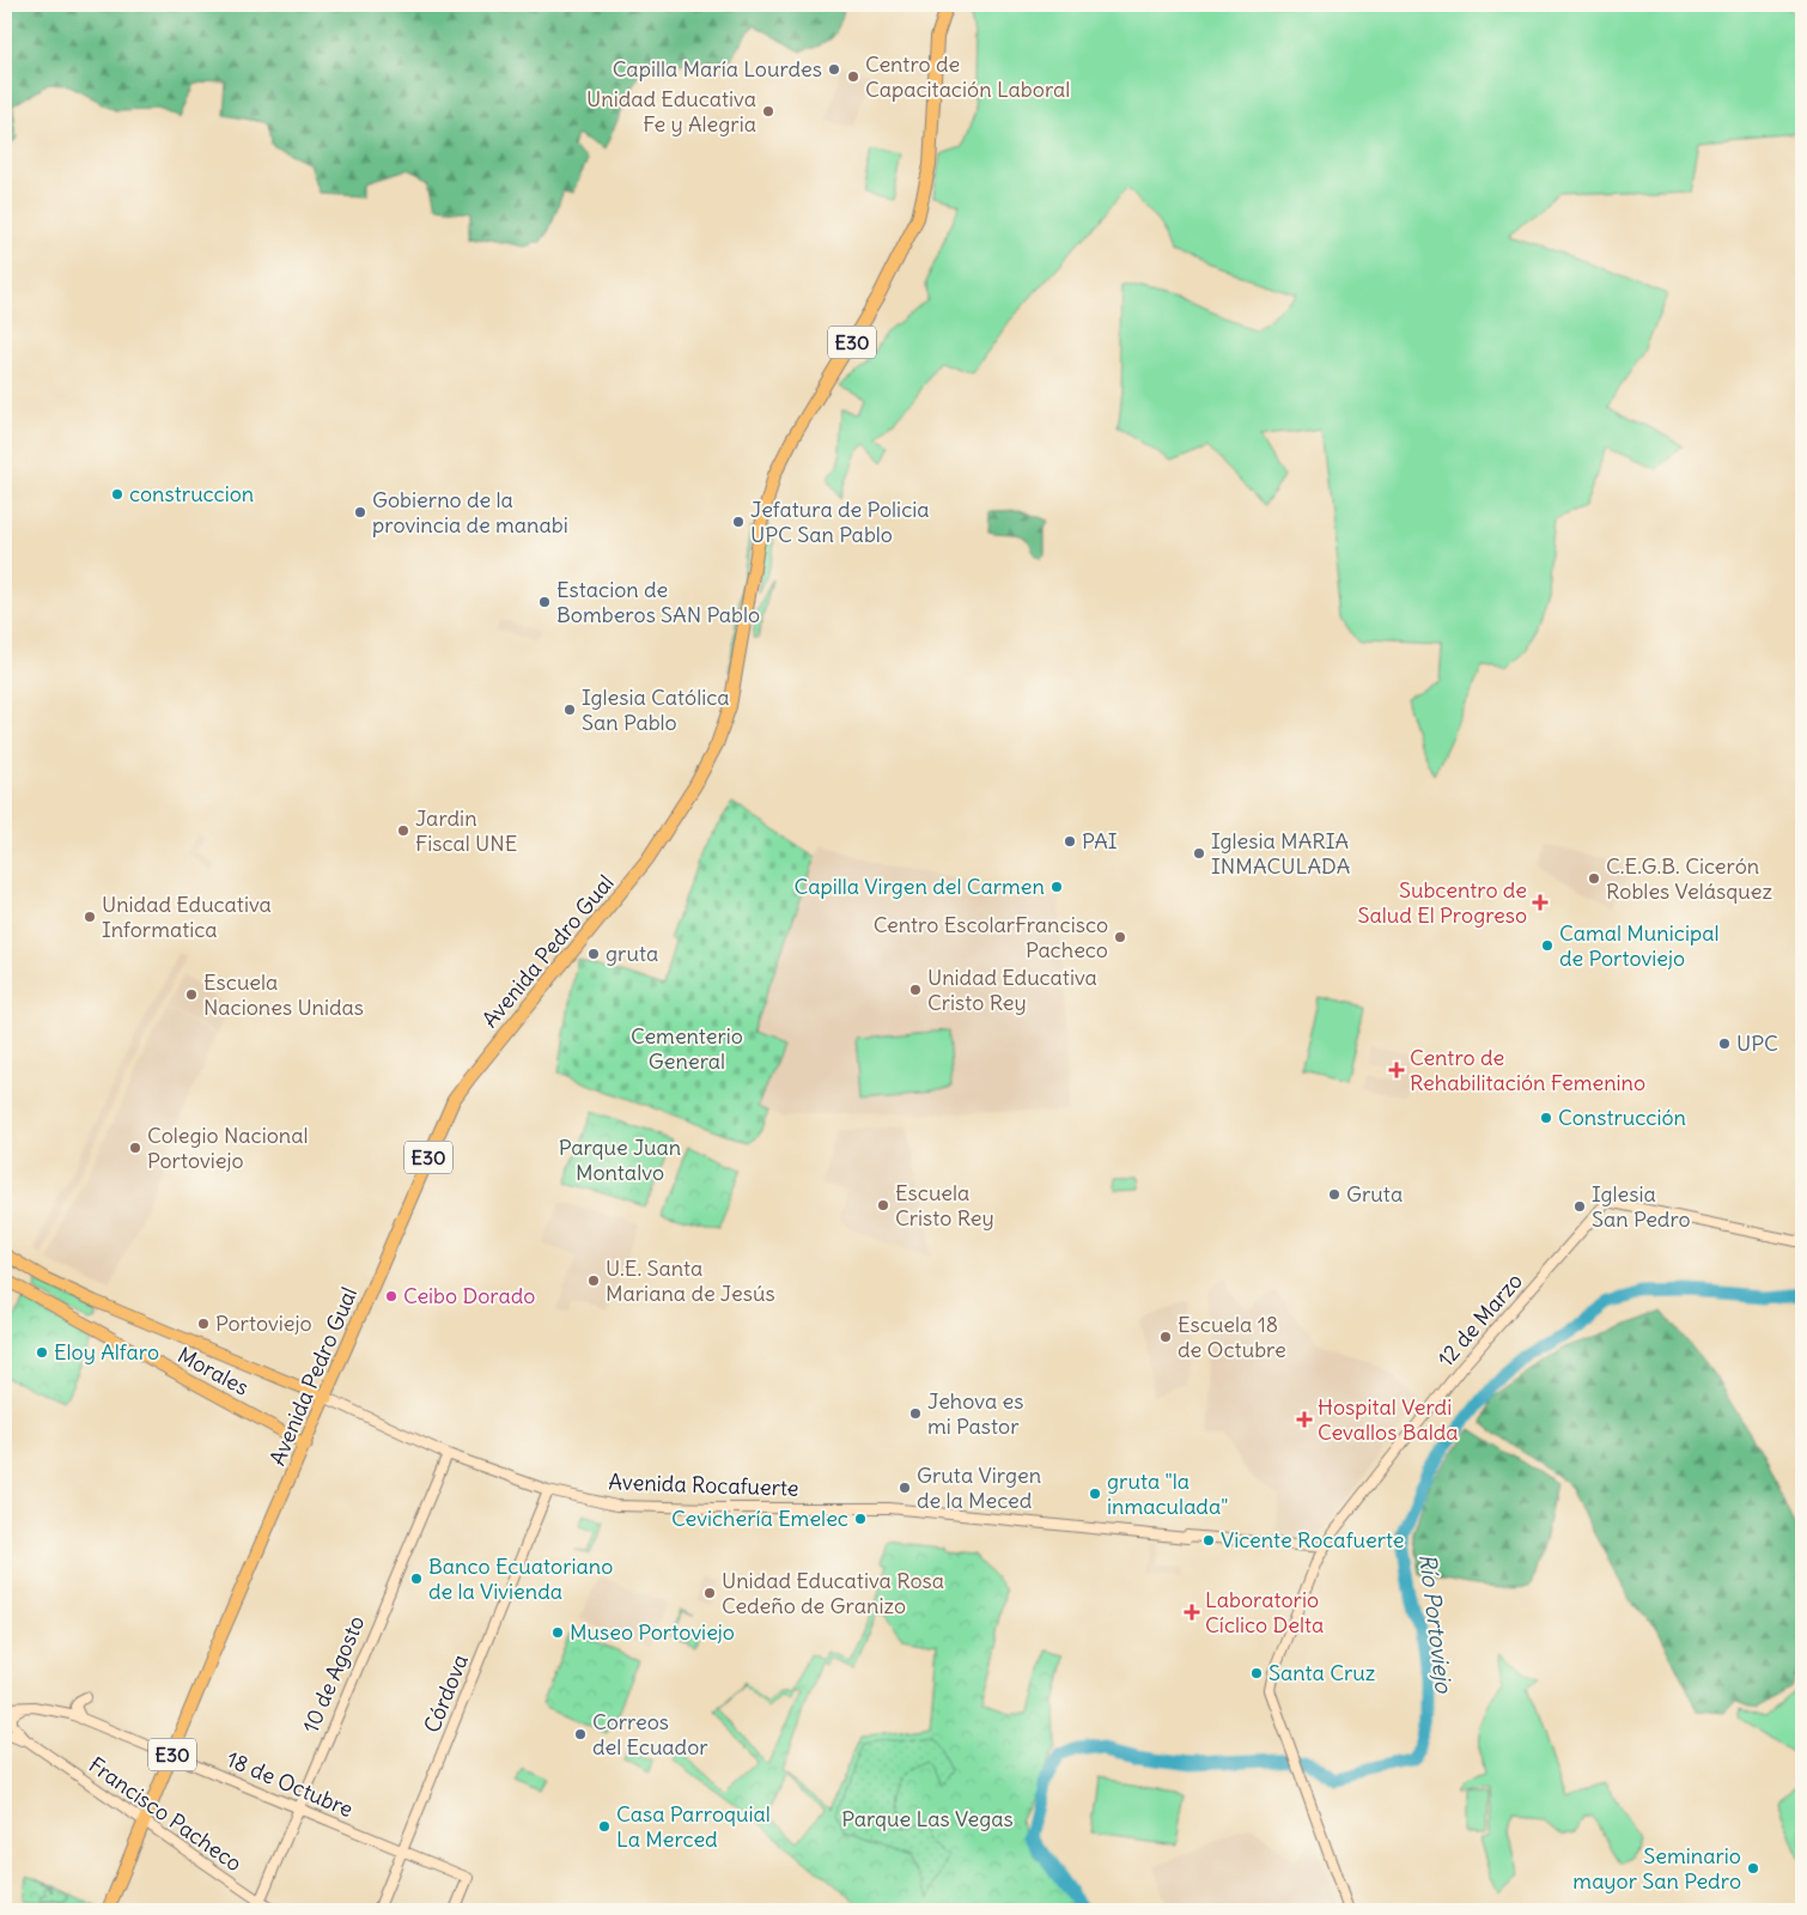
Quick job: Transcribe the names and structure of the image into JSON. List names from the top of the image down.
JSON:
{
  "streets": {
    "highway": ["E30", "Avenida Pedro Gual"],
    "main road": ["Morales", "Avenida Rocafuerte"],
    "street": [
      "12 de Marzo",
      "10 de Agosto",
      "Córdova",
      "18 de Octubre",
      "Francisco Pacheco"
    ]
  },
  "crossings": [
    ["Avenida Pedro Gual", "Morales"],
    ["Avenida Pedro Gual", "Avenida Rocafuerte"],
    ["Avenida Pedro Gual", "18 de Octubre"],
    ["Avenida Pedro Gual", "Francisco Pacheco"],
    ["12 de Marzo", "Avenida Rocafuerte"],
    ["Avenida Rocafuerte", "10 de Agosto"],
    ["Avenida Rocafuerte", "Córdova"],
    ["10 de Agosto", "18 de Octubre"],
    ["10 de Agosto", "Francisco Pacheco"],
    ["Córdova", "18 de Octubre"]
  ],
  "water": ["Río Portoviejo"],
  "parks": ["Cementerio General", "Parque Juan Montalvo", "Parque Las Vegas"],
  "places": {
    "other": [
      "Capilla María Lourdes",
      "Centro de Capacitación Laboral",
      "Unidad Educativa Fe y Alegria",
      "construccion",
      "Gobierno de la provincia de manabi",
      "Jefatura de Policia UPC San Pablo",
      "Estacion de Bomberos SAN Pablo",
      "Iglesia Católica San Pablo",
      "Jardin Fiscal UNE",
      "PAI",
      "Iglesia MARIA INMACULADA",
      "C.E.G.B. Cicerón Robles Velásquez",
      "Capilla Virgen del Carmen",
      "Unidad Educativa Informatica",
      "Centro EscolarFrancisco Pacheco",
      "Camal Municipal de Portoviejo",
      "gruta",
      "Unidad Educativa Cristo Rey",
      "Escuela Naciones Unidas",
      "UPC",
      "Construcción",
      "Colegio Nacional Portoviejo",
      "Gruta",
      "Escuela Cristo Rey",
      "Iglesia San Pedro",
      "U.E. Santa Mariana de Jesús",
      "Ceibo Dorado",
      "Portoviejo",
      "Escuela 18 de Octubre",
      "Eloy Alfaro",
      "Jehova es mi Pastor",
      "Gruta Virgen de la Meced",
      "gruta \"la inmaculada\"",
      "Cevichería Emelec",
      "Vicente Rocafuerte",
      "Banco Ecuatoriano de la Vivienda",
      "Unidad Educativa Rosa Cedeño de Granizo",
      "Museo Portoviejo",
      "Santa Cruz",
      "Correos del Ecuador",
      "Casa Parroquial La Merced",
      "Seminario mayor San Pedro"
    ],
    "health": [
      "Subcentro de Salud El Progreso",
      "Centro de Rehabilitación Femenino",
      "Hospital Verdi Cevallos Balda",
      "Laboratorio Cíclico Delta"
    ]
  }
}
